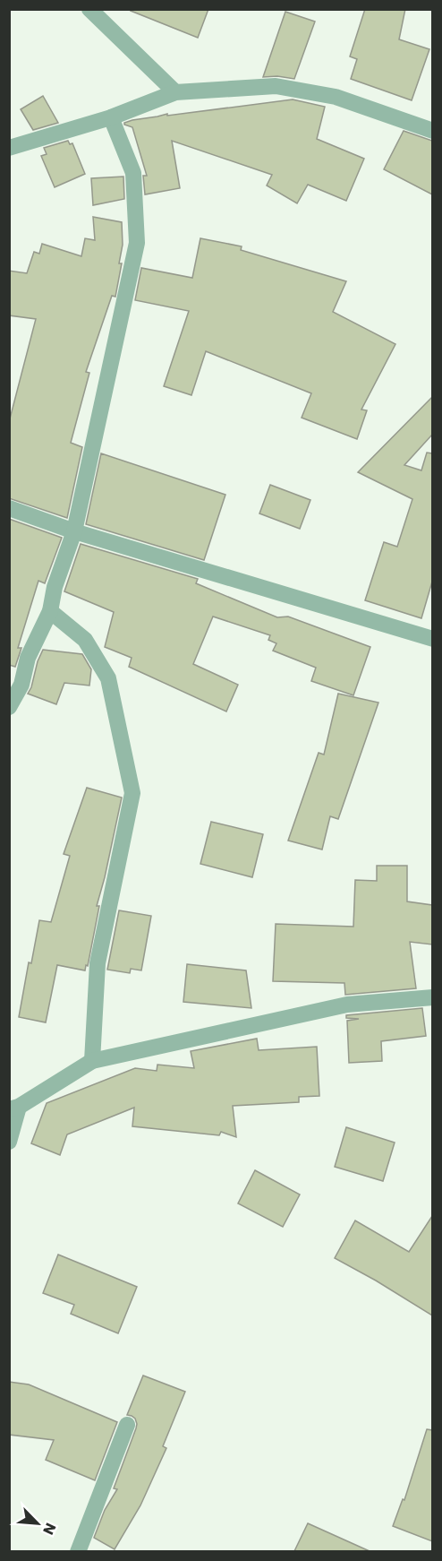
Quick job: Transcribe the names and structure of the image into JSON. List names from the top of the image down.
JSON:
{
  "north": "bottom right"
}
